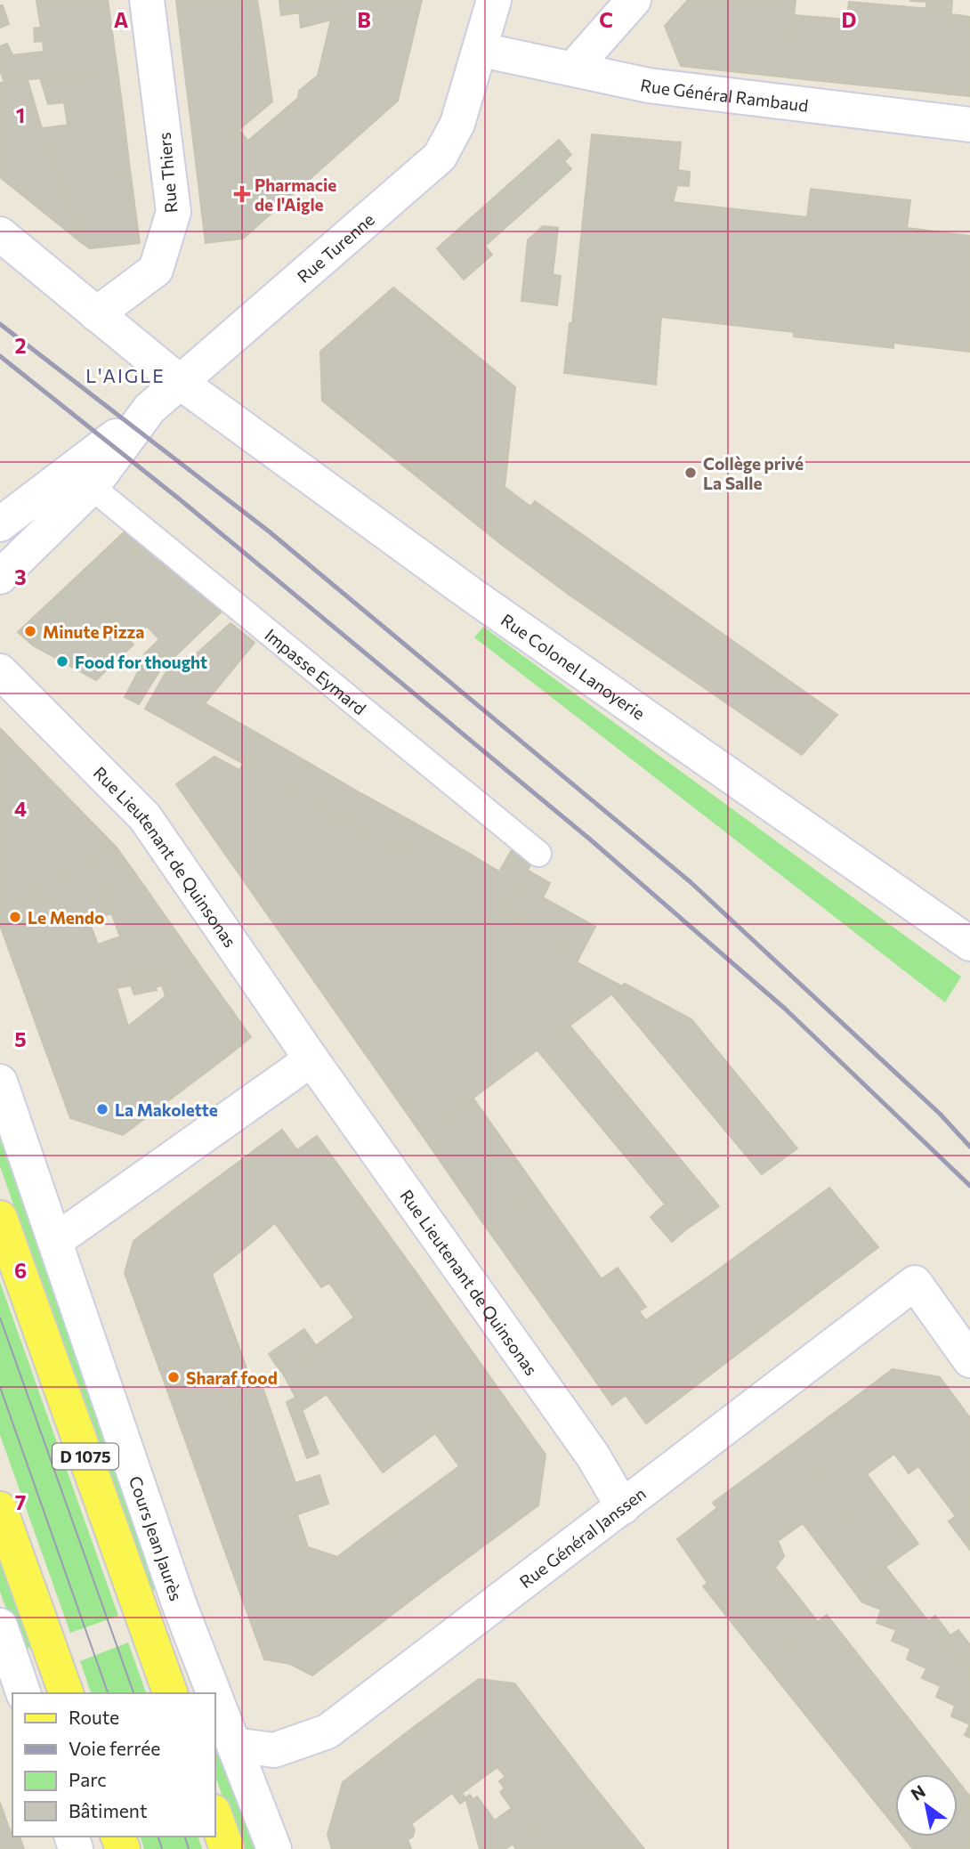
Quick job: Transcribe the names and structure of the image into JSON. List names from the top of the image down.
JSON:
{
  "streets": {
    "main road": ["D 1075"],
    "street": [
      "Rue Général Rambaud",
      "Rue Thiers",
      "Rue Turenne",
      "Rue Colonel Lanoyerie",
      "Rue Lieutenant de Quinsonas",
      "Cours Jean Jaurès",
      "Rue Général Janssen"
    ],
    "lane": ["Impasse Eymard"]
  },
  "crossings": [
    ["Rue Général Rambaud", "Rue Turenne"],
    ["Rue Thiers", "Rue Colonel Lanoyerie"],
    ["Rue Turenne", "Rue Colonel Lanoyerie"],
    ["Rue Turenne", "Impasse Eymard"],
    ["Rue Lieutenant de Quinsonas", "Rue Général Janssen"],
    ["Cours Jean Jaurès", "Rue Général Janssen"]
  ],
  "districts": ["L'AIGLE"],
  "places": {
    "health": ["Pharmacie de l'Aigle"],
    "other": [
      "Collège privé La Salle",
      "Minute Pizza",
      "Food for thought",
      "Le Mendo",
      "La Makolette",
      "Sharaf food"
    ]
  },
  "legend": [
    "Route",
    "Voie ferrée",
    "Parc",
    "Bâtiment"
  ],
  "north": "top left",
  "grid": {
    "columns": [
      "A",
      "B",
      "C",
      "D"
    ],
    "rows": [
      "1",
      "2",
      "3",
      "4",
      "5",
      "6",
      "7"
    ]
  }
}
